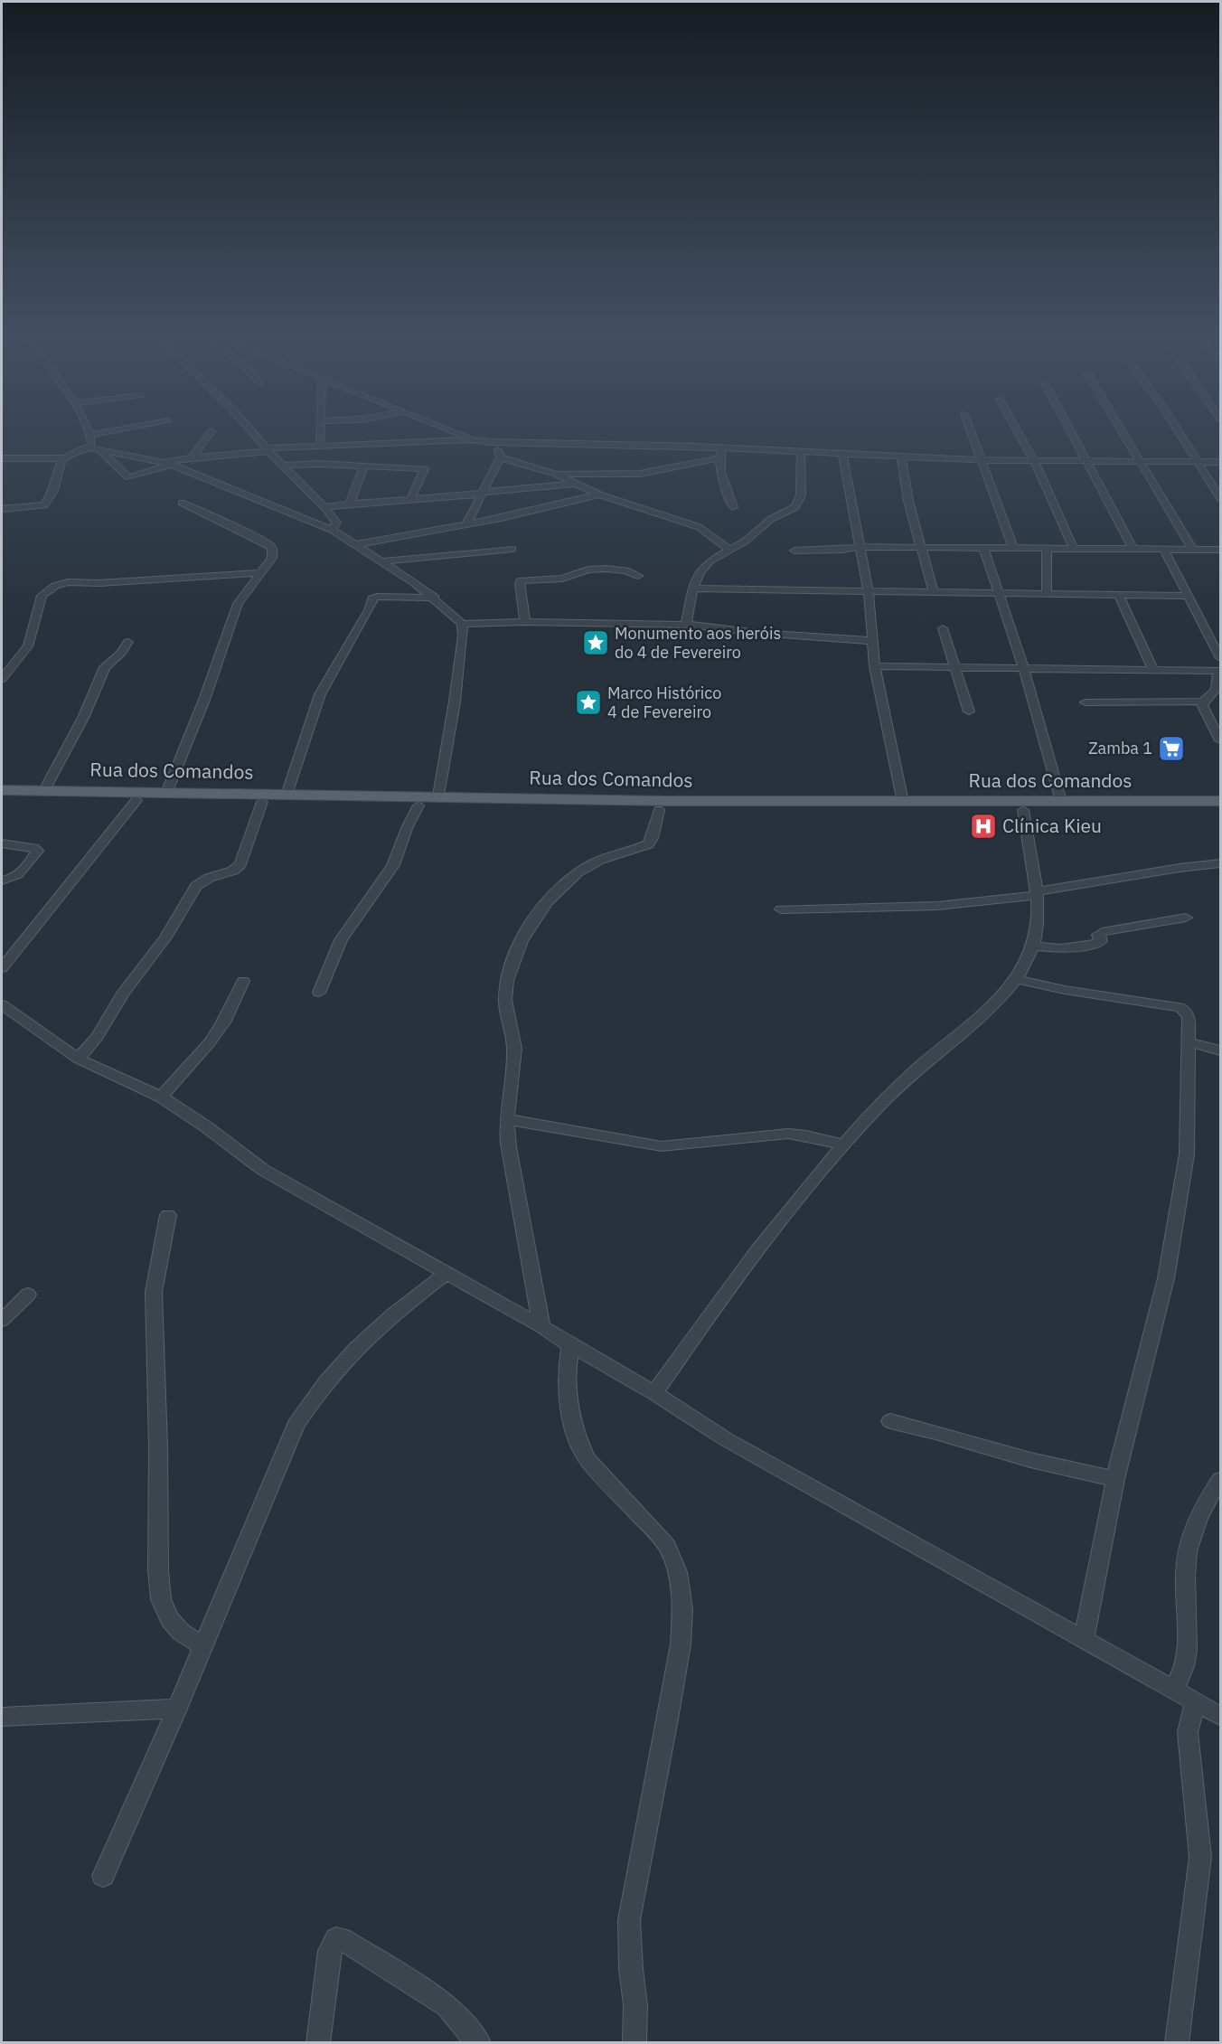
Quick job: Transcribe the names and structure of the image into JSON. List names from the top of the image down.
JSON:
{
  "streets": {
    "main road": ["Rua dos Comandos"]
  },
  "places": {
    "place": ["Monumento aos heróis do 4 de Fevereiro", "Marco Histórico 4 de Fevereiro"],
    "supermarket": ["Zamba 1"],
    "hospital": ["Clínica Kieu"]
  }
}
